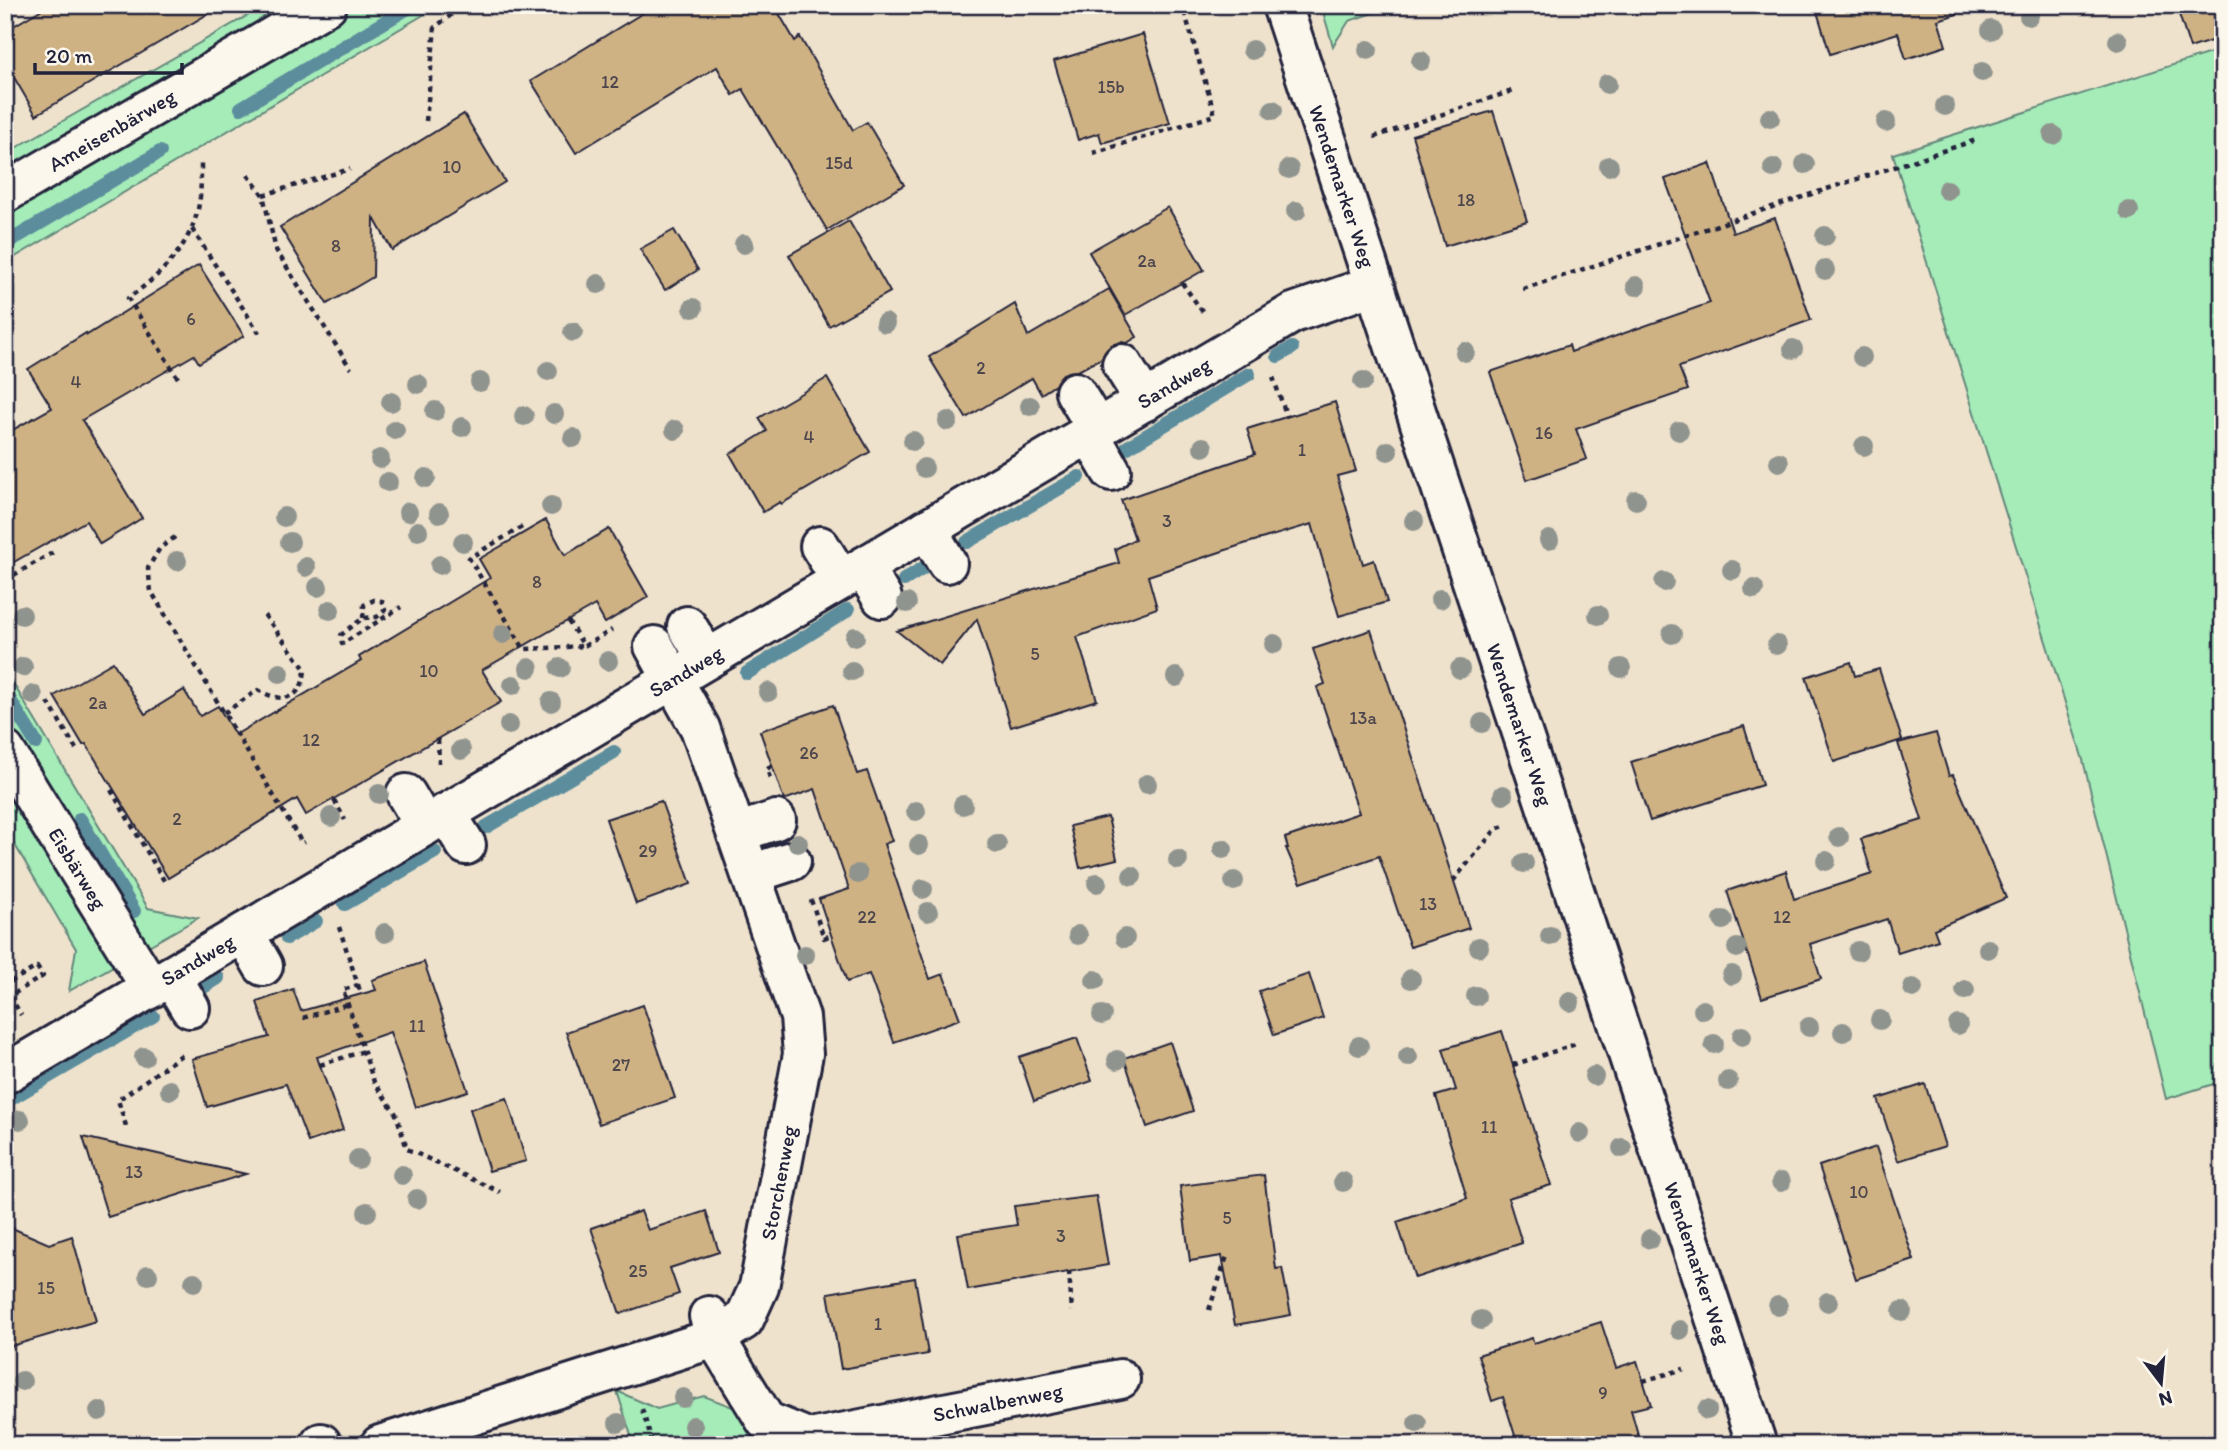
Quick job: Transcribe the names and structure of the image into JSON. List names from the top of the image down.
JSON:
{
  "streets": {
    "street": [
      "Ameisenbärweg",
      "Wendemarker Weg",
      "Sandweg",
      "Eisbärweg",
      "Storchenweg",
      "Schwalbenweg"
    ]
  },
  "crossings": [
    ["Wendemarker Weg", "Sandweg"],
    ["Sandweg", "Eisbärweg"],
    ["Sandweg", "Storchenweg"],
    ["Storchenweg", "Schwalbenweg"]
  ],
  "house_numbers": [
    "12",
    "15b",
    "15d",
    "10",
    "18",
    "8",
    "2a",
    "6",
    "2",
    "4",
    "16",
    "4",
    "1",
    "3",
    "8",
    "5",
    "10",
    "2a",
    "13a",
    "12",
    "26",
    "2",
    "29",
    "13",
    "22",
    "12",
    "11",
    "27",
    "11",
    "13",
    "10",
    "5",
    "3",
    "25",
    "15",
    "1",
    "9"
  ],
  "scale_bar": "20 m",
  "north": "bottom"
}
